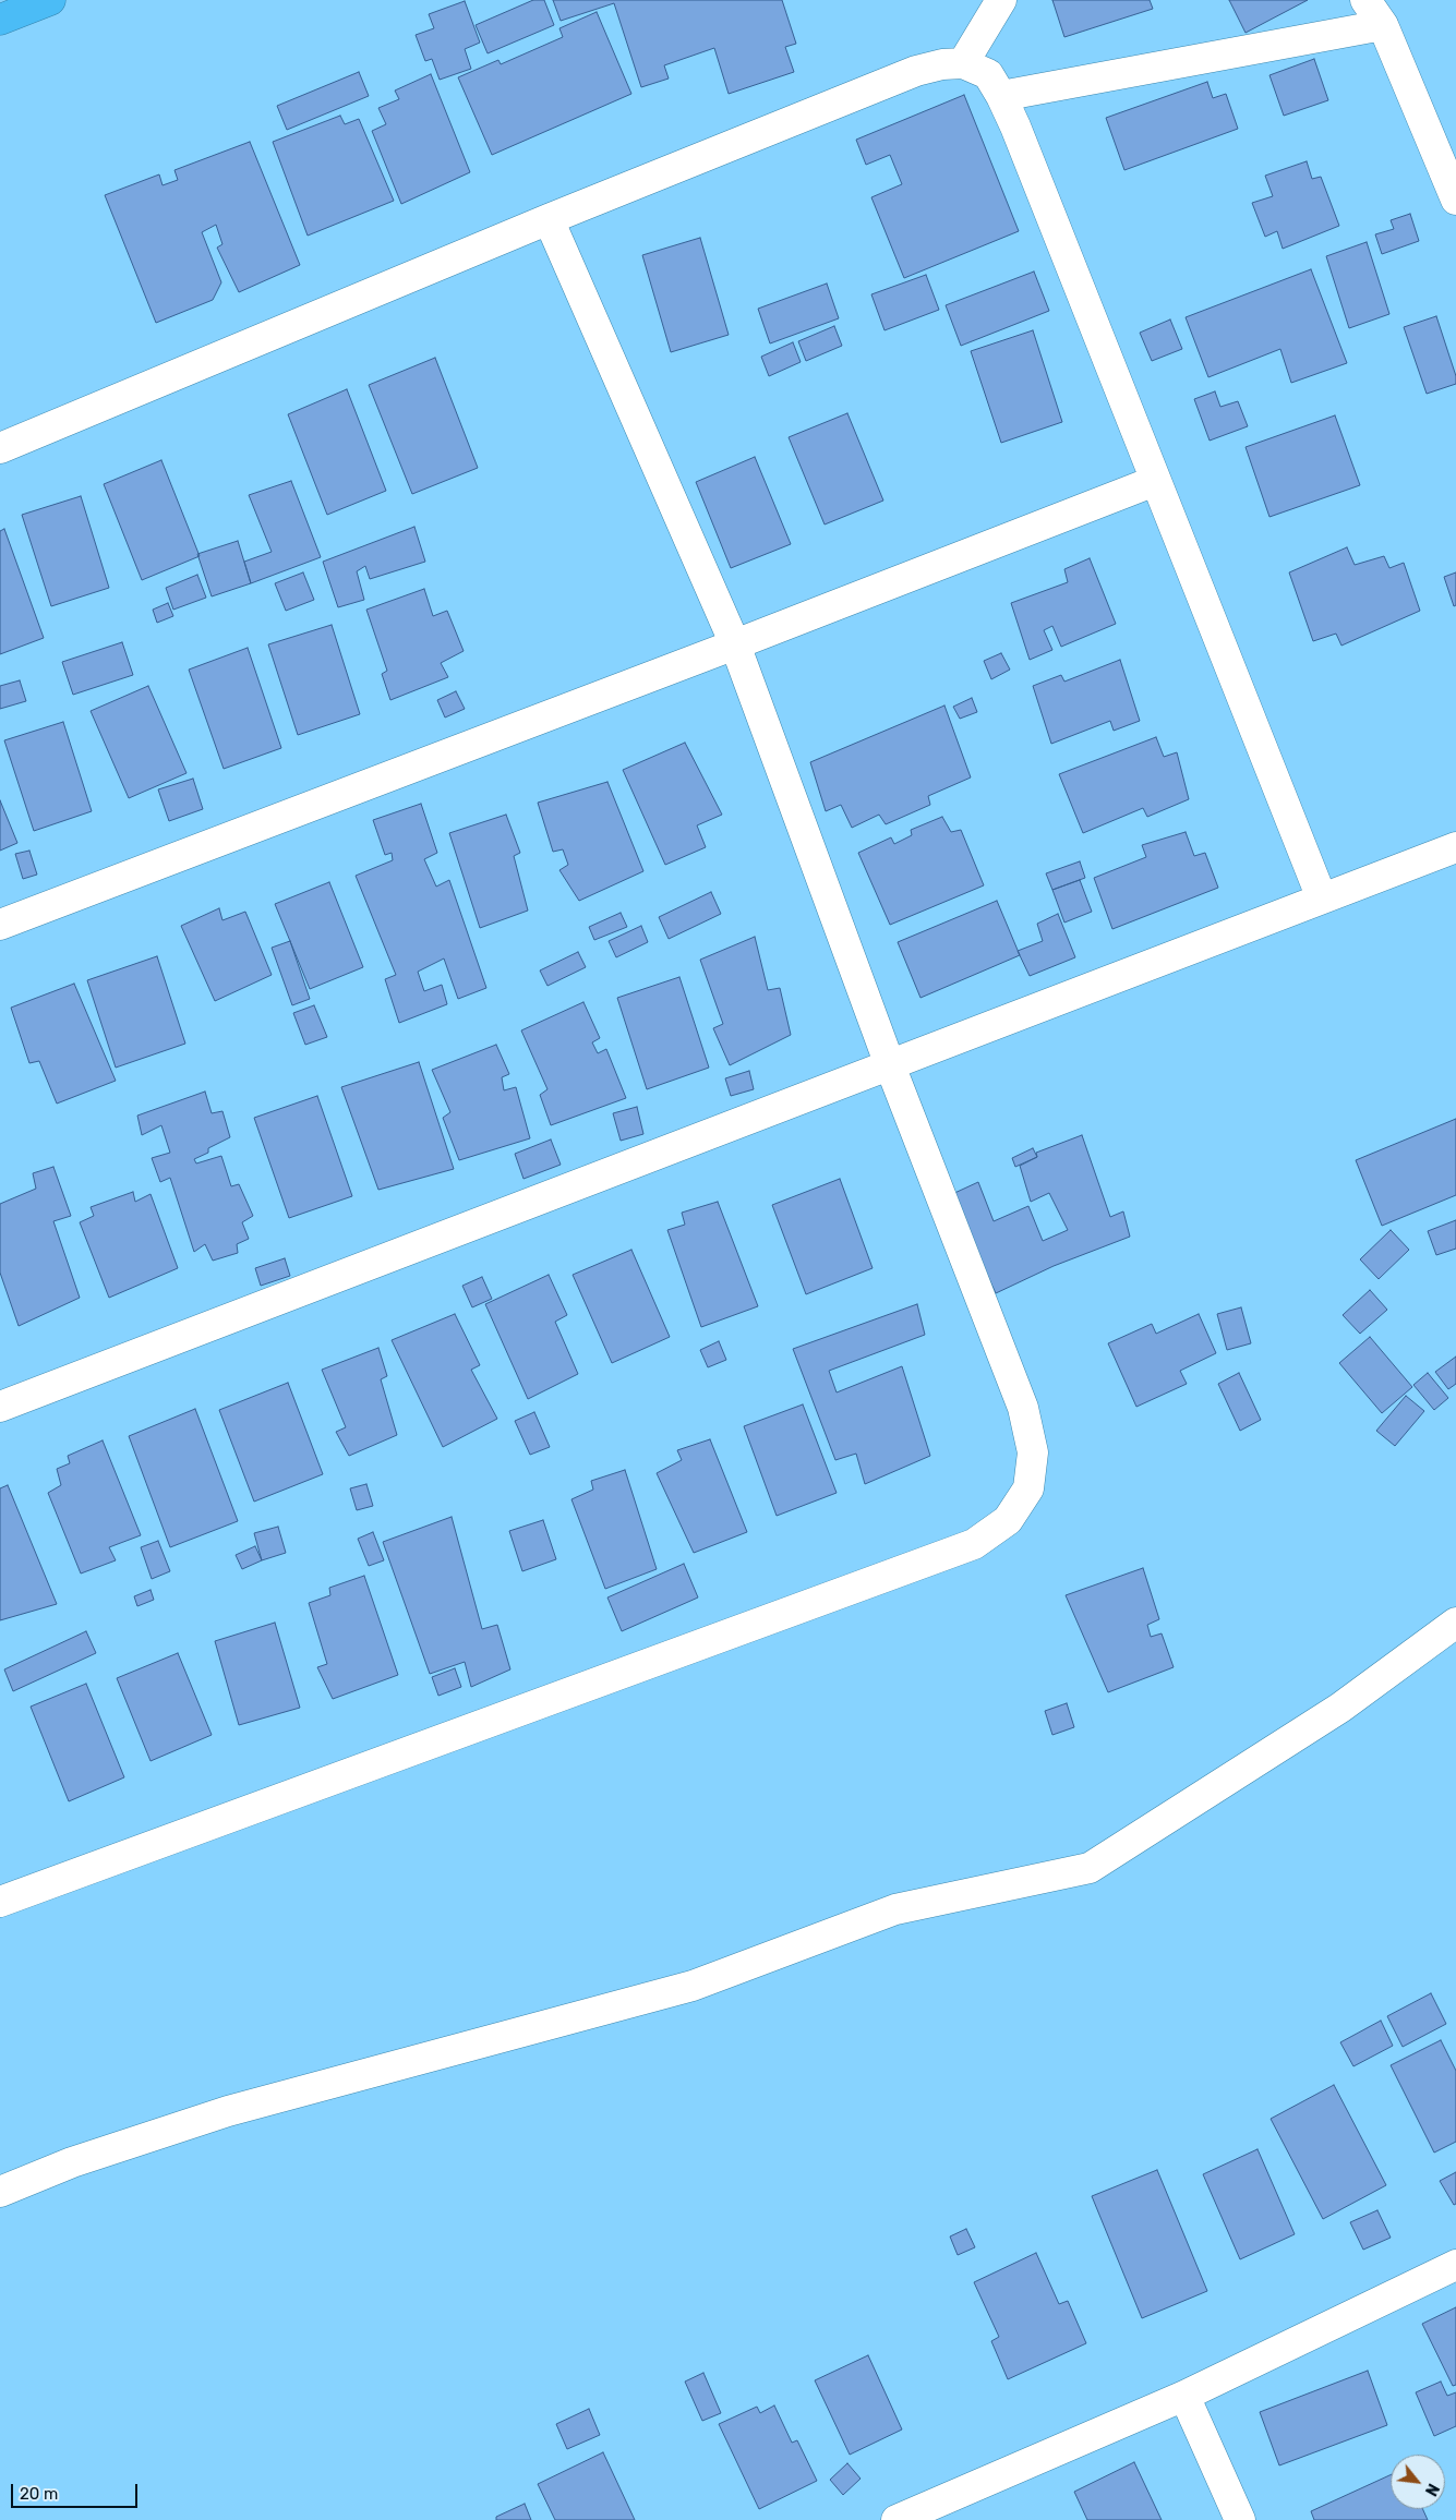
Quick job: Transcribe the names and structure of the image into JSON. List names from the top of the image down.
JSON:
{
  "scale_bar": "20 m",
  "north": "bottom right"
}
